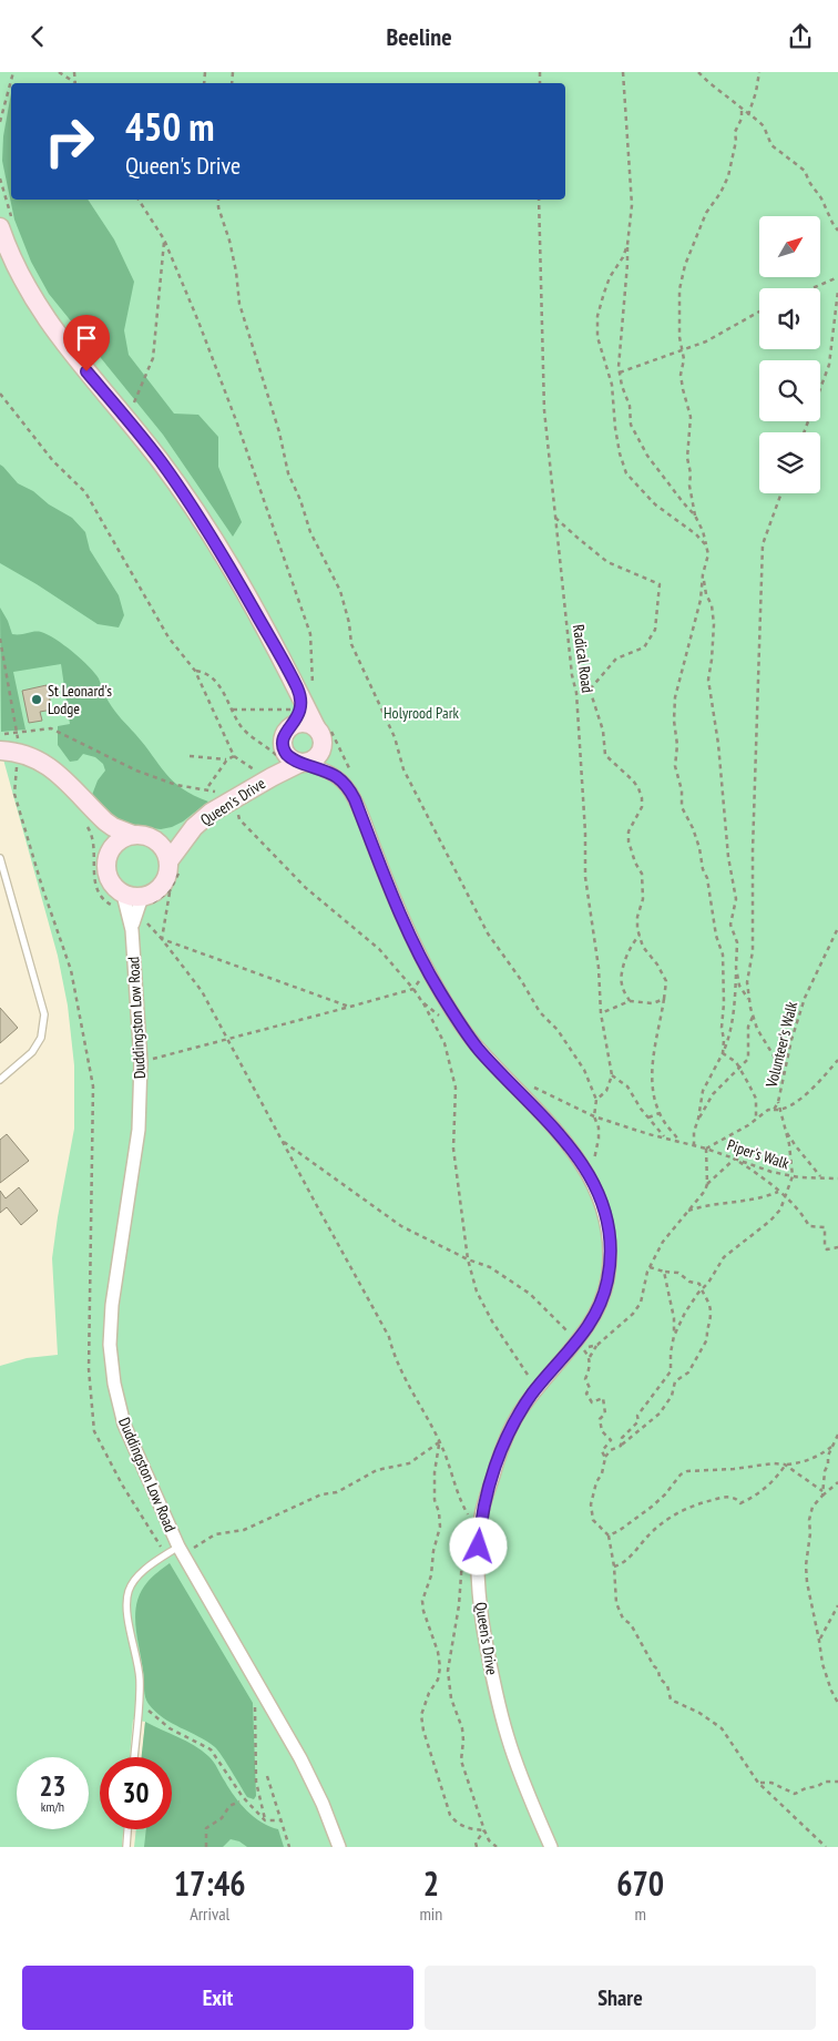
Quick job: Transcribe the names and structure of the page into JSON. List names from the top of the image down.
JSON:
{
  "streets": {
    "street": ["Queen's Drive", "Duddingston Low Road"],
    "path": ["Radical Road", "Volunteer's Walk", "Piper's Walk"]
  },
  "crossings": [
    ["Queen's Drive", "Duddingston Low Road"],
    ["Volunteer's Walk", "Piper's Walk"]
  ],
  "parks": ["Holyrood Park"],
  "places": ["St Leonard's Lodge"],
  "north": "top right",
  "page": {
    "header": "Beeline",
    "turn": ["450 m", "Queen's Drive"],
    "speed": "23 km/h",
    "limit": "30",
    "eta": [
      "17:46",
      "Arrival",
      "2",
      "min",
      "670",
      "m"
    ],
    "buttons": ["Exit", "Share"]
  }
}
